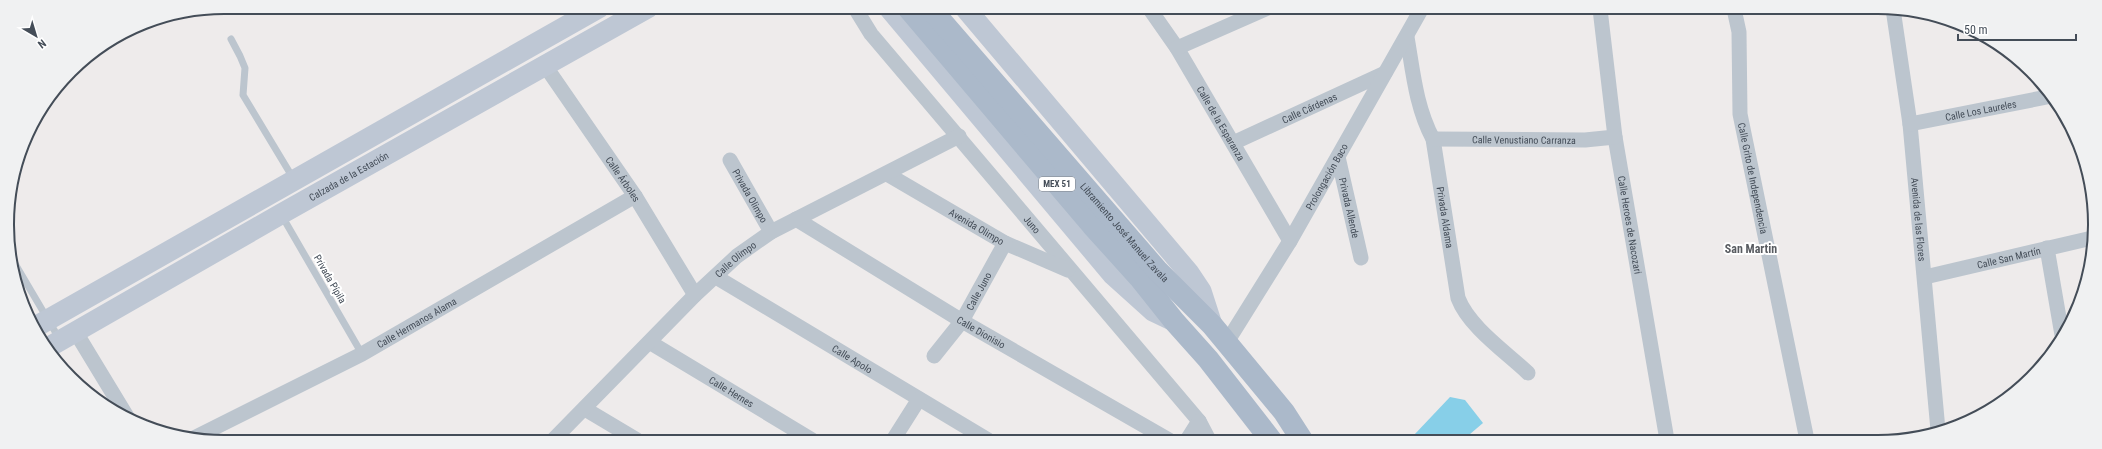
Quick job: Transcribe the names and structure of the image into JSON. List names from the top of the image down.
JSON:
{
  "streets": {
    "main road": ["Calzada de la Estación", "MEX 51", "Libramiento José Manuel Zavala"],
    "street": [
      "Calle Cárdenas",
      "Calle Los Laureles",
      "Calle de la Esparanza",
      "Calle Venustiano Carranza",
      "Prolongación Baco",
      "Calle Grito de Independencia",
      "Calle Árboles",
      "Privada Olimpo",
      "Privada Allende",
      "Privada Aldama",
      "Avenida de las Flores",
      "Juno",
      "Calle Heroes de Nacozari",
      "Avenida Olimpo",
      "Calle San Martín",
      "Calle Olimpo",
      "Calle Juno",
      "Calle Hermanos Alama",
      "Calle Dionisio",
      "Calle Apolo",
      "Calle Hernes"
    ],
    "lane": ["Privada Pípila"]
  },
  "crossings": [
    ["Calle Cárdenas", "Calle de la Esparanza"],
    ["Calle Cárdenas", "Prolongación Baco"],
    ["Calle Los Laureles", "Avenida de las Flores"],
    ["Calle de la Esparanza", "Prolongación Baco"],
    ["Calle Venustiano Carranza", "Privada Aldama"],
    ["Calle Venustiano Carranza", "Calle Heroes de Nacozari"],
    ["Calzada de la Estación", "Calle Árboles"],
    ["Calzada de la Estación", "Privada Pípila"],
    ["Prolongación Baco", "Privada Allende"],
    ["Prolongación Baco", "Privada Aldama"],
    ["Prolongación Baco", "Libramiento José Manuel Zavala"],
    ["Calle Árboles", "Calle Olimpo"],
    ["Calle Árboles", "Calle Hermanos Alama"],
    ["Privada Olimpo", "Calle Olimpo"],
    ["Avenida de las Flores", "Calle San Martín"],
    ["Juno", "Avenida Olimpo"],
    ["Juno", "Calle Olimpo"],
    ["Avenida Olimpo", "Calle Olimpo"],
    ["Avenida Olimpo", "Calle Juno"],
    ["Calle Olimpo", "Calle Dionisio"],
    ["Calle Olimpo", "Calle Apolo"],
    ["Calle Olimpo", "Calle Hernes"],
    ["Privada Pípila", "Calle Hermanos Alama"],
    ["Calle Juno", "Calle Dionisio"]
  ],
  "districts": ["San Martin"],
  "scale_bar": "50 m",
  "north": "bottom right"
}
